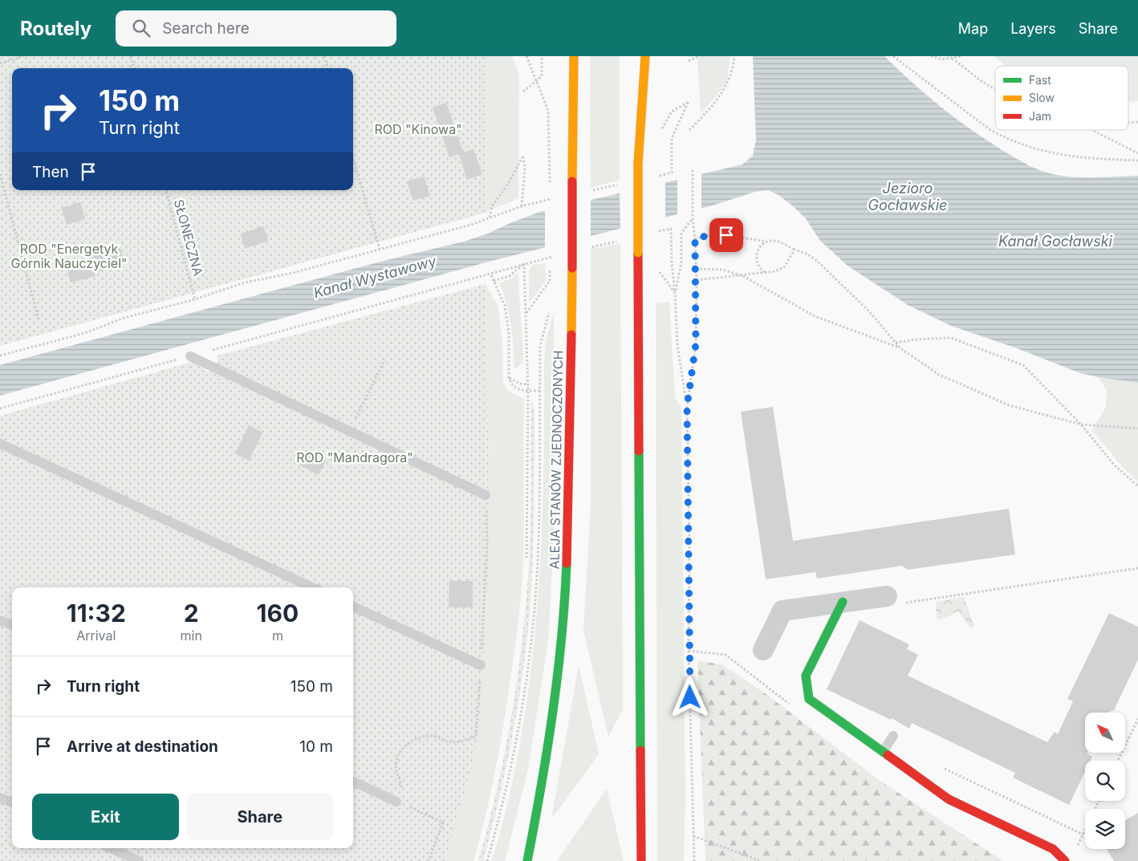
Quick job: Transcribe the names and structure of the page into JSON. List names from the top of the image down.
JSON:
{
  "streets": {
    "main road": ["ALEJA STANÓW ZJEDNOCZONYCH"],
    "path": ["SŁONECZNA"]
  },
  "water": ["Jezioro Gocławskie", "Kanał Gocławski", "Kanał Wystawowy"],
  "parks": ["ROD \"Kinowa\"", "ROD \"Energetyk Górnik Nauczyciel\"", "ROD \"Mandragora\""],
  "legend": ["Fast", "Slow", "Jam"],
  "north": "top left",
  "page": {
    "header": "Routely",
    "search": "Search here",
    "nav": ["Map", "Layers", "Share"],
    "turn": ["150 m", "Turn right"],
    "then": "Then",
    "eta": [
      "11:32",
      "Arrival",
      "2",
      "min",
      "160",
      "m"
    ],
    "list": [
      {
        "name": "Turn right",
        "value": "150 m"
      },
      {
        "name": "Arrive at destination",
        "value": "10 m"
      }
    ],
    "buttons": ["Exit", "Share"]
  }
}
